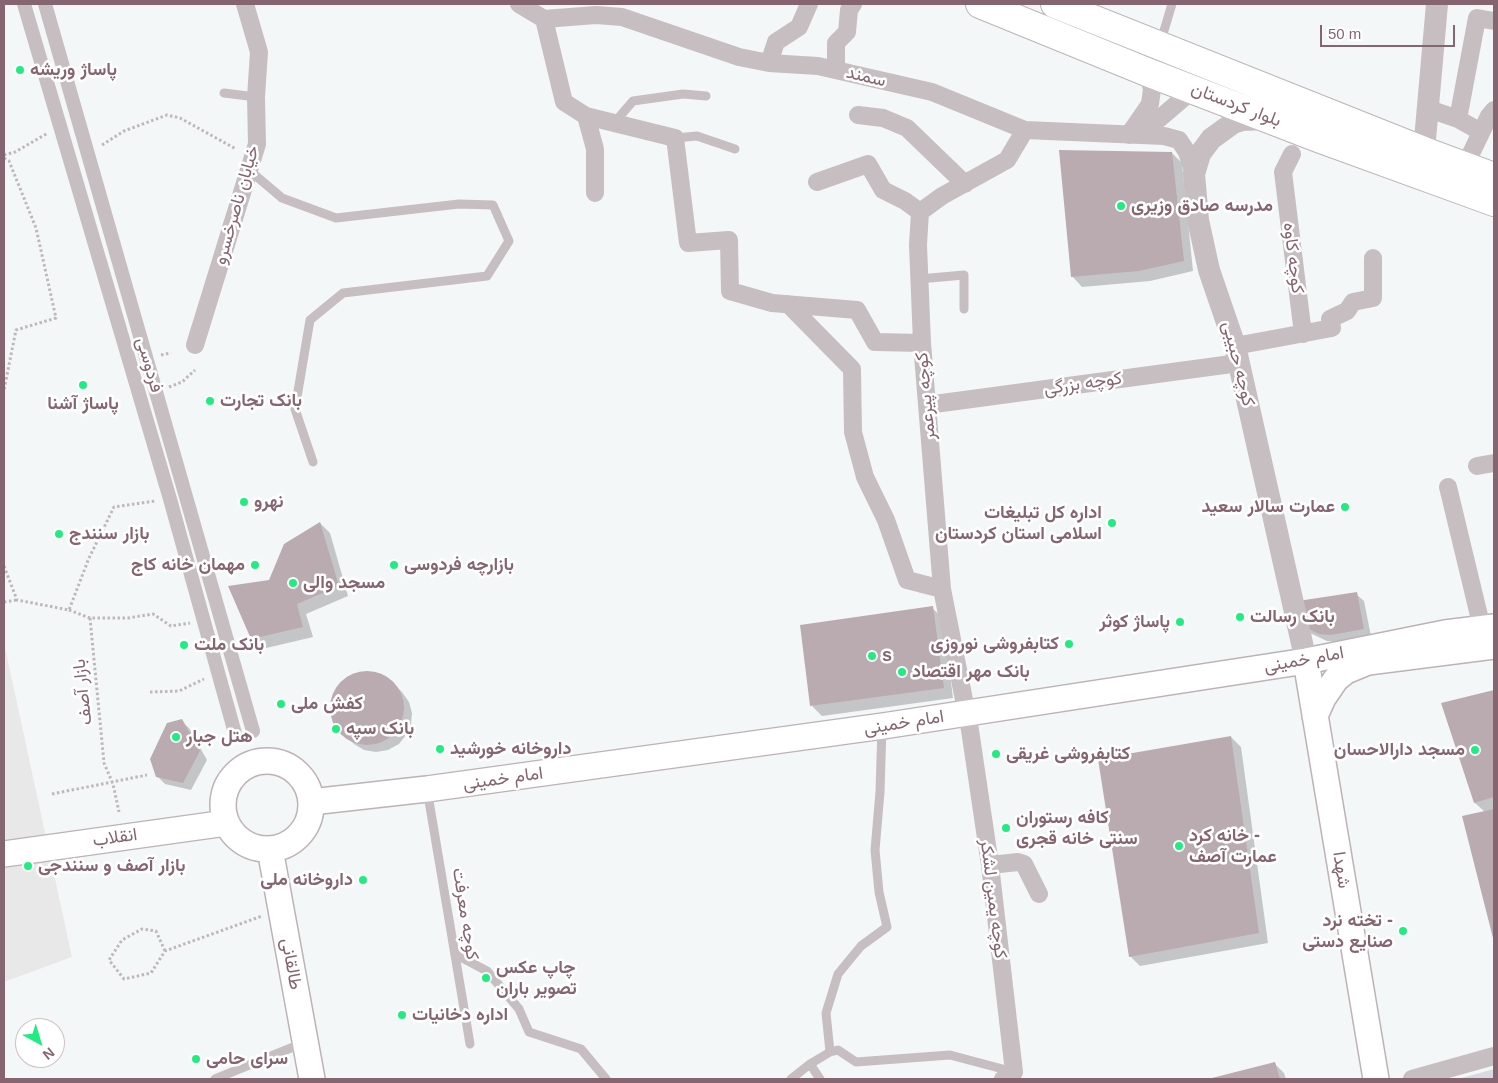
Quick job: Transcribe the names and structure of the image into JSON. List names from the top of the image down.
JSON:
{
  "streets": {
    "main road": [
      "بلوار کردستان",
      "امام خمینی",
      "انقلاب",
      "شهدا",
      "طالقانی"
    ],
    "street": [
      "سمند",
      "خیابان ناصرخسرو",
      "کوچه کاوه",
      "کوچه حبیبی",
      "فردوسی",
      "کوچه بزرگی",
      "کوچه پیرعمر",
      "کوچه یمین لشکر"
    ],
    "lane": ["کوچه معرفت"],
    "path": ["بازار آصف"]
  },
  "crossings": [
    ["سمند", "کوچه حبیبی"],
    ["بلوار کردستان", "کوچه حبیبی"],
    ["کوچه کاوه", "کوچه بزرگی"],
    ["کوچه حبیبی", "کوچه بزرگی"],
    ["کوچه حبیبی", "امام خمینی"],
    ["کوچه حبیبی", "شهدا"],
    ["کوچه بزرگی", "کوچه پیرعمر"],
    ["کوچه پیرعمر", "امام خمینی"],
    ["کوچه پیرعمر", "کوچه یمین لشکر"],
    ["امام خمینی", "انقلاب"],
    ["امام خمینی", "شهدا"],
    ["امام خمینی", "کوچه یمین لشکر"],
    ["امام خمینی", "کوچه معرفت"],
    ["امام خمینی", "طالقانی"],
    ["انقلاب", "طالقانی"]
  ],
  "places": [
    "پاساژ وریشه",
    "مدرسه صادق وزیری",
    "پاساژ آشنا",
    "بانک تجارت",
    "نهرو",
    "عمارت سالار سعید",
    "اداره کل تبلیغات اسلامی استان کردستان",
    "بازار سنندج",
    "مهمان خانه کاج",
    "بازارچه فردوسی",
    "مسجد والی",
    "بانک رسالت",
    "پاساژ کوثر",
    "کتابفروشی نوروزی",
    "بانک ملت",
    "s",
    "بانک مهر اقتصاد",
    "کفش ملی",
    "بانک سپه",
    "هتل جبار",
    "داروخانه خورشید",
    "مسجد دارالاحسان",
    "کتابفروشی غریقی",
    "کافه رستوران سنتی خانه قجری",
    "خانه کرد - عمارت آصف",
    "بازار آصف و سنندجی",
    "داروخانه ملی",
    "تخته نرد - صنایع دستی",
    "چاپ عکس تصویر باران",
    "اداره دخانیات",
    "سرای حامی"
  ],
  "scale_bar": "50 m",
  "north": "bottom right"
}
